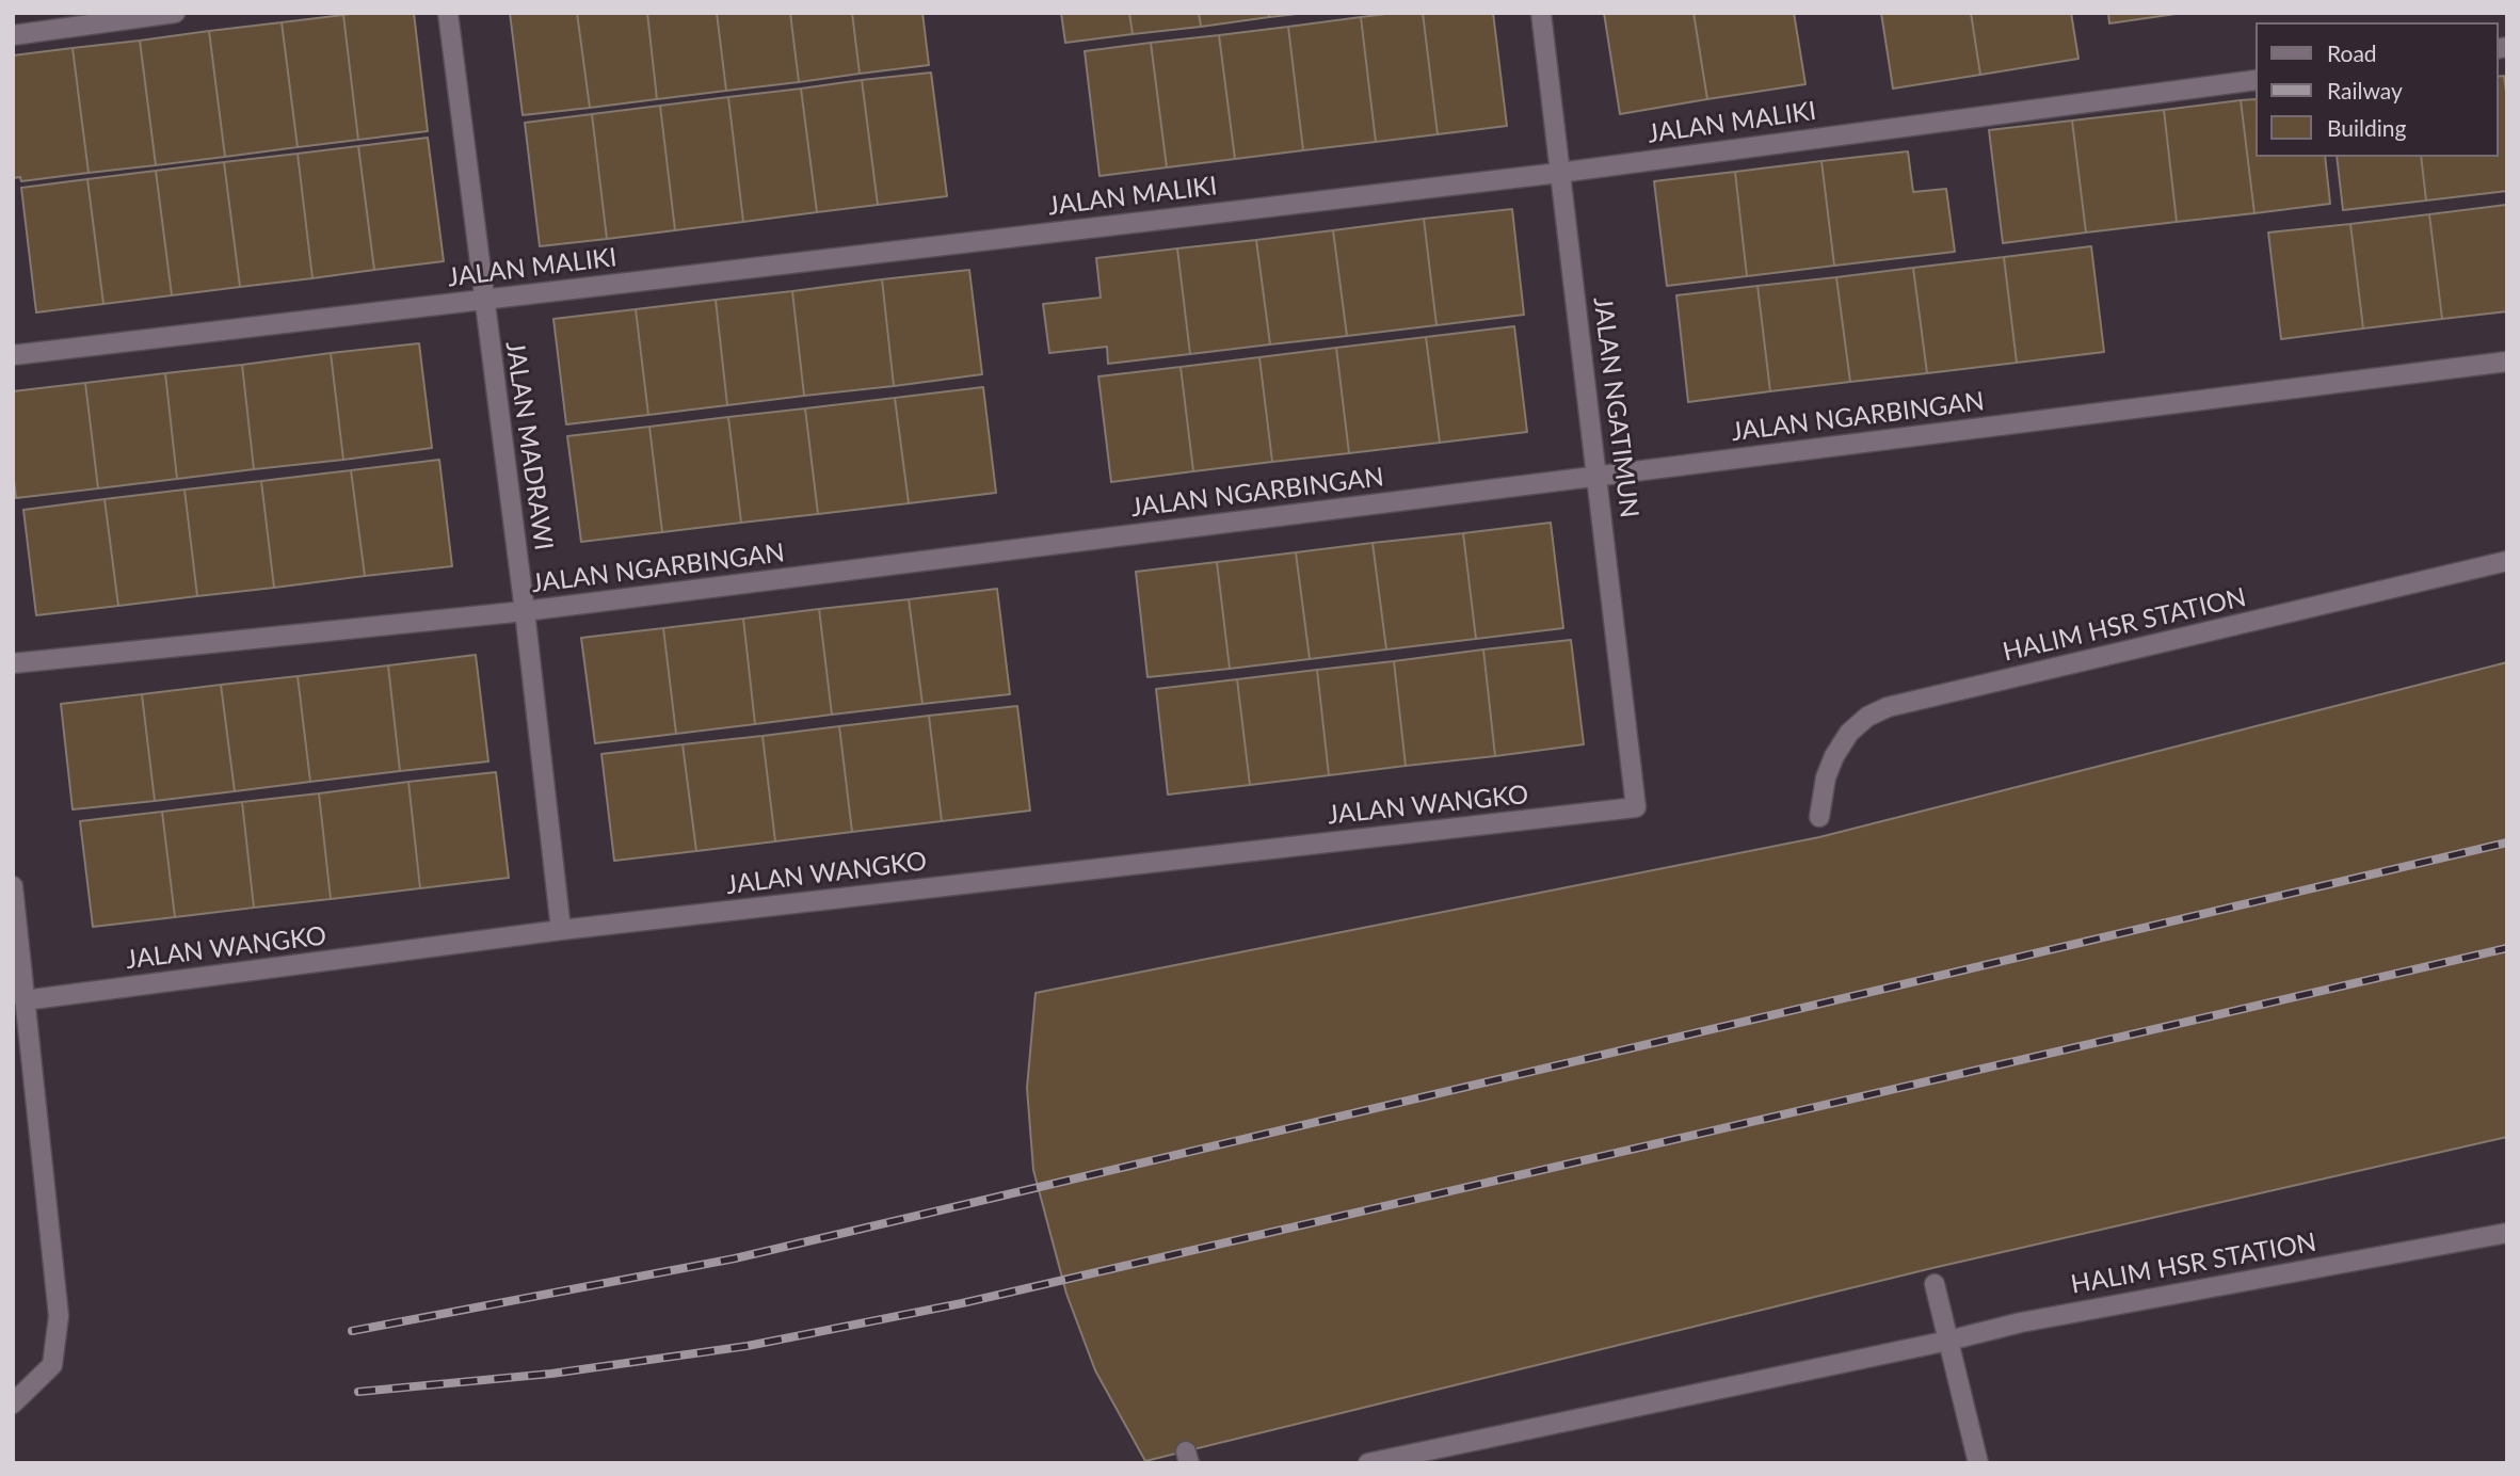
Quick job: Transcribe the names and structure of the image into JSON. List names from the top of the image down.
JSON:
{
  "streets": {
    "street": [
      "JALAN MALIKI",
      "JALAN NGATIMUN",
      "JALAN NGARBINGAN",
      "JALAN MADRAWI",
      "HALIM HSR STATION",
      "JALAN WANGKO"
    ]
  },
  "crossings": [
    ["JALAN MALIKI", "JALAN NGATIMUN"],
    ["JALAN MALIKI", "JALAN MADRAWI"],
    ["JALAN NGATIMUN", "JALAN NGARBINGAN"],
    ["JALAN NGATIMUN", "JALAN WANGKO"],
    ["JALAN NGARBINGAN", "JALAN MADRAWI"],
    ["JALAN MADRAWI", "JALAN WANGKO"]
  ],
  "legend": ["Road", "Railway", "Building"]
}
